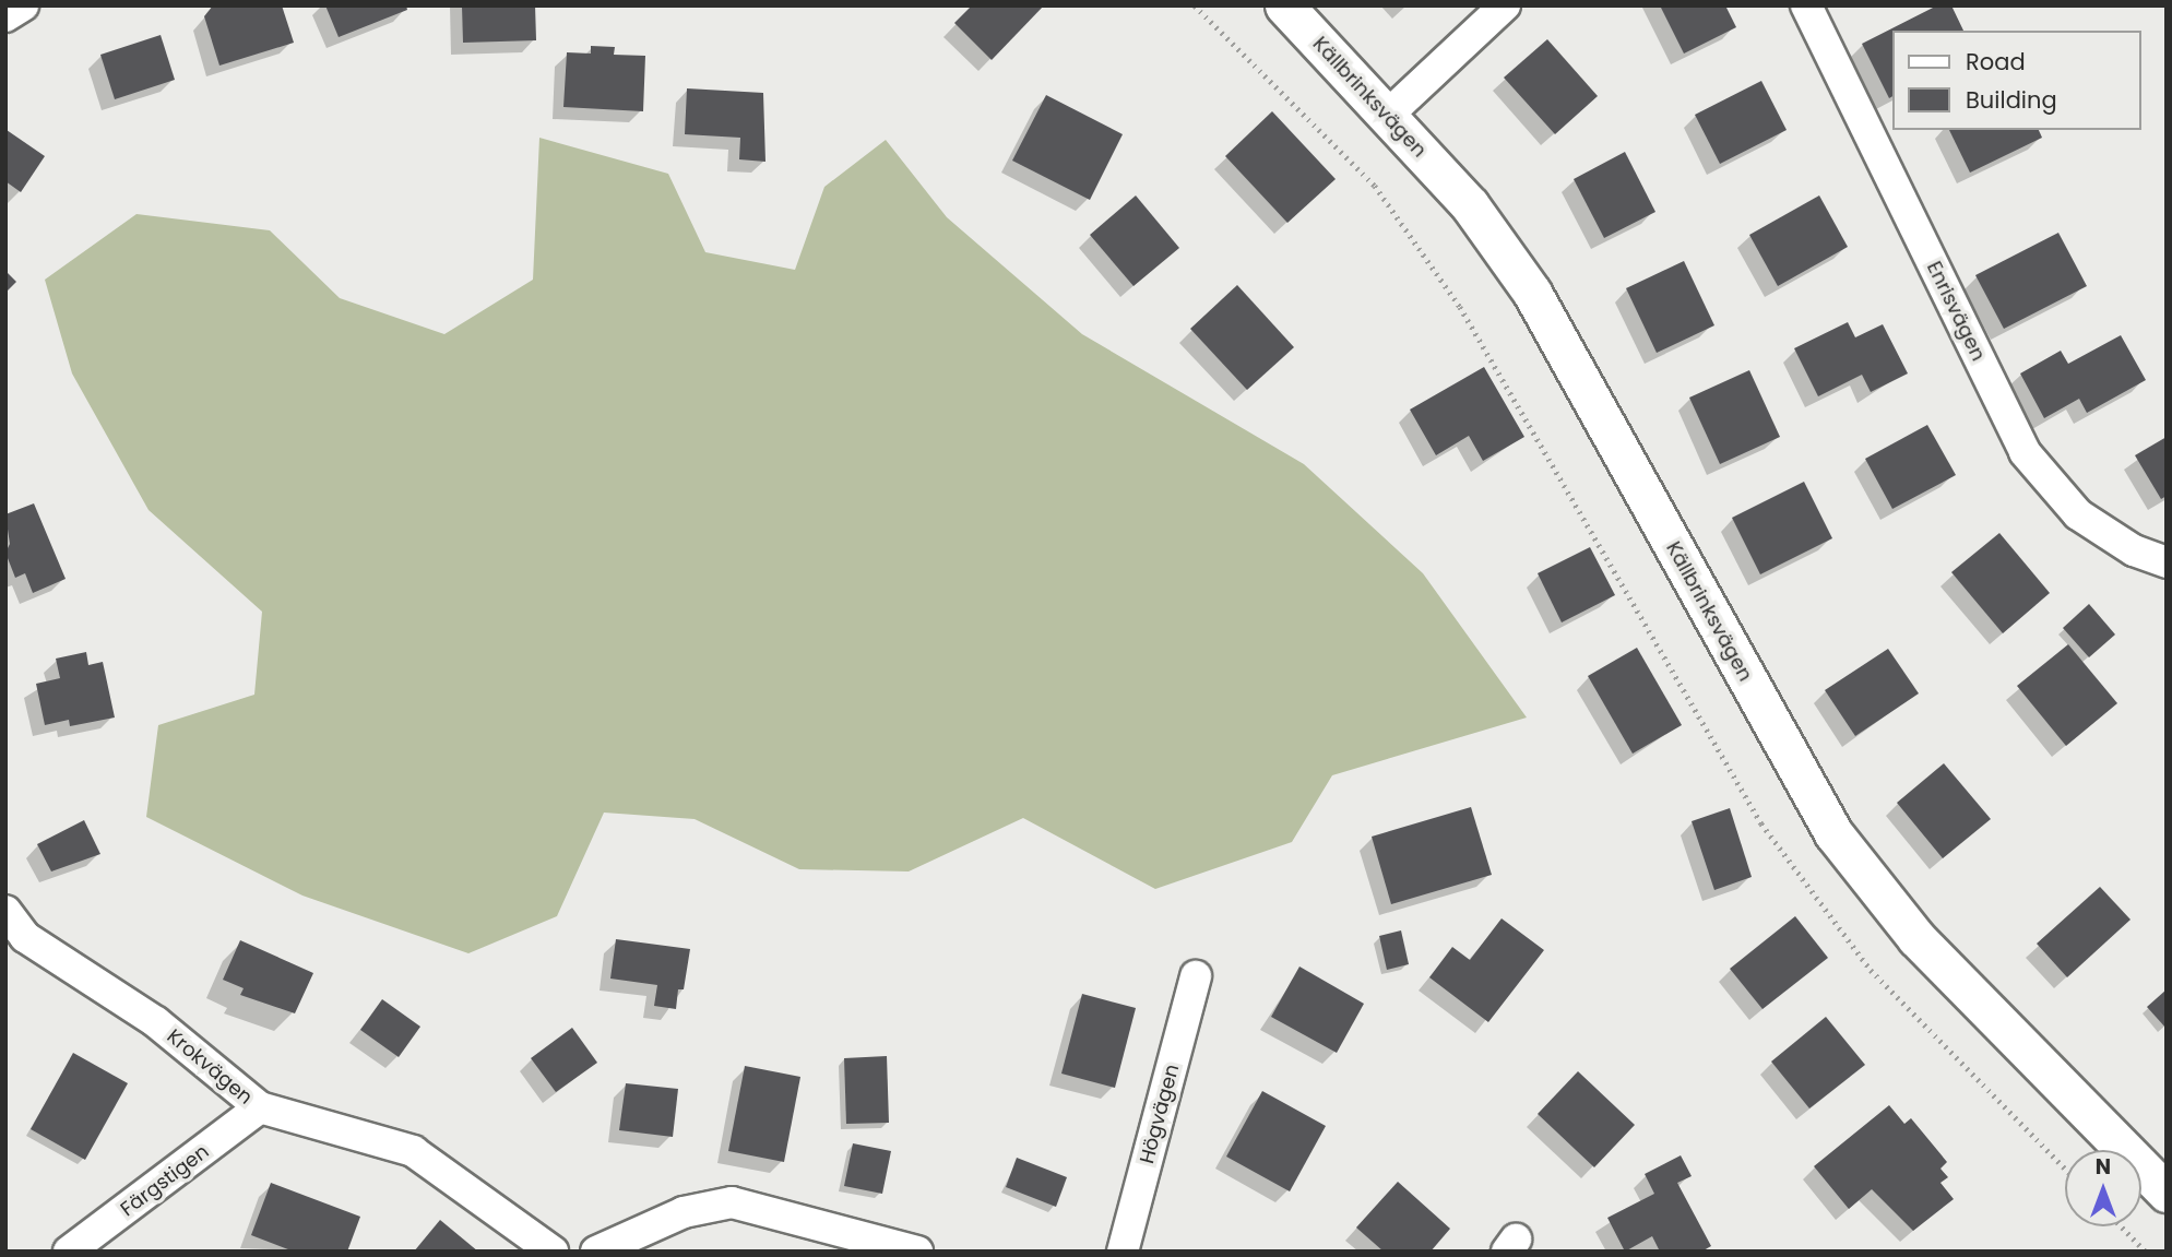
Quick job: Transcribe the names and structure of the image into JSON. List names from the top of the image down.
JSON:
{
  "streets": {
    "street": [
      "Källbrinksvägen",
      "Enrisvägen",
      "Krokvägen",
      "Högvägen",
      "Färgstigen"
    ]
  },
  "crossings": [
    ["Krokvägen", "Färgstigen"]
  ],
  "legend": ["Road", "Building"],
  "north": "top"
}
